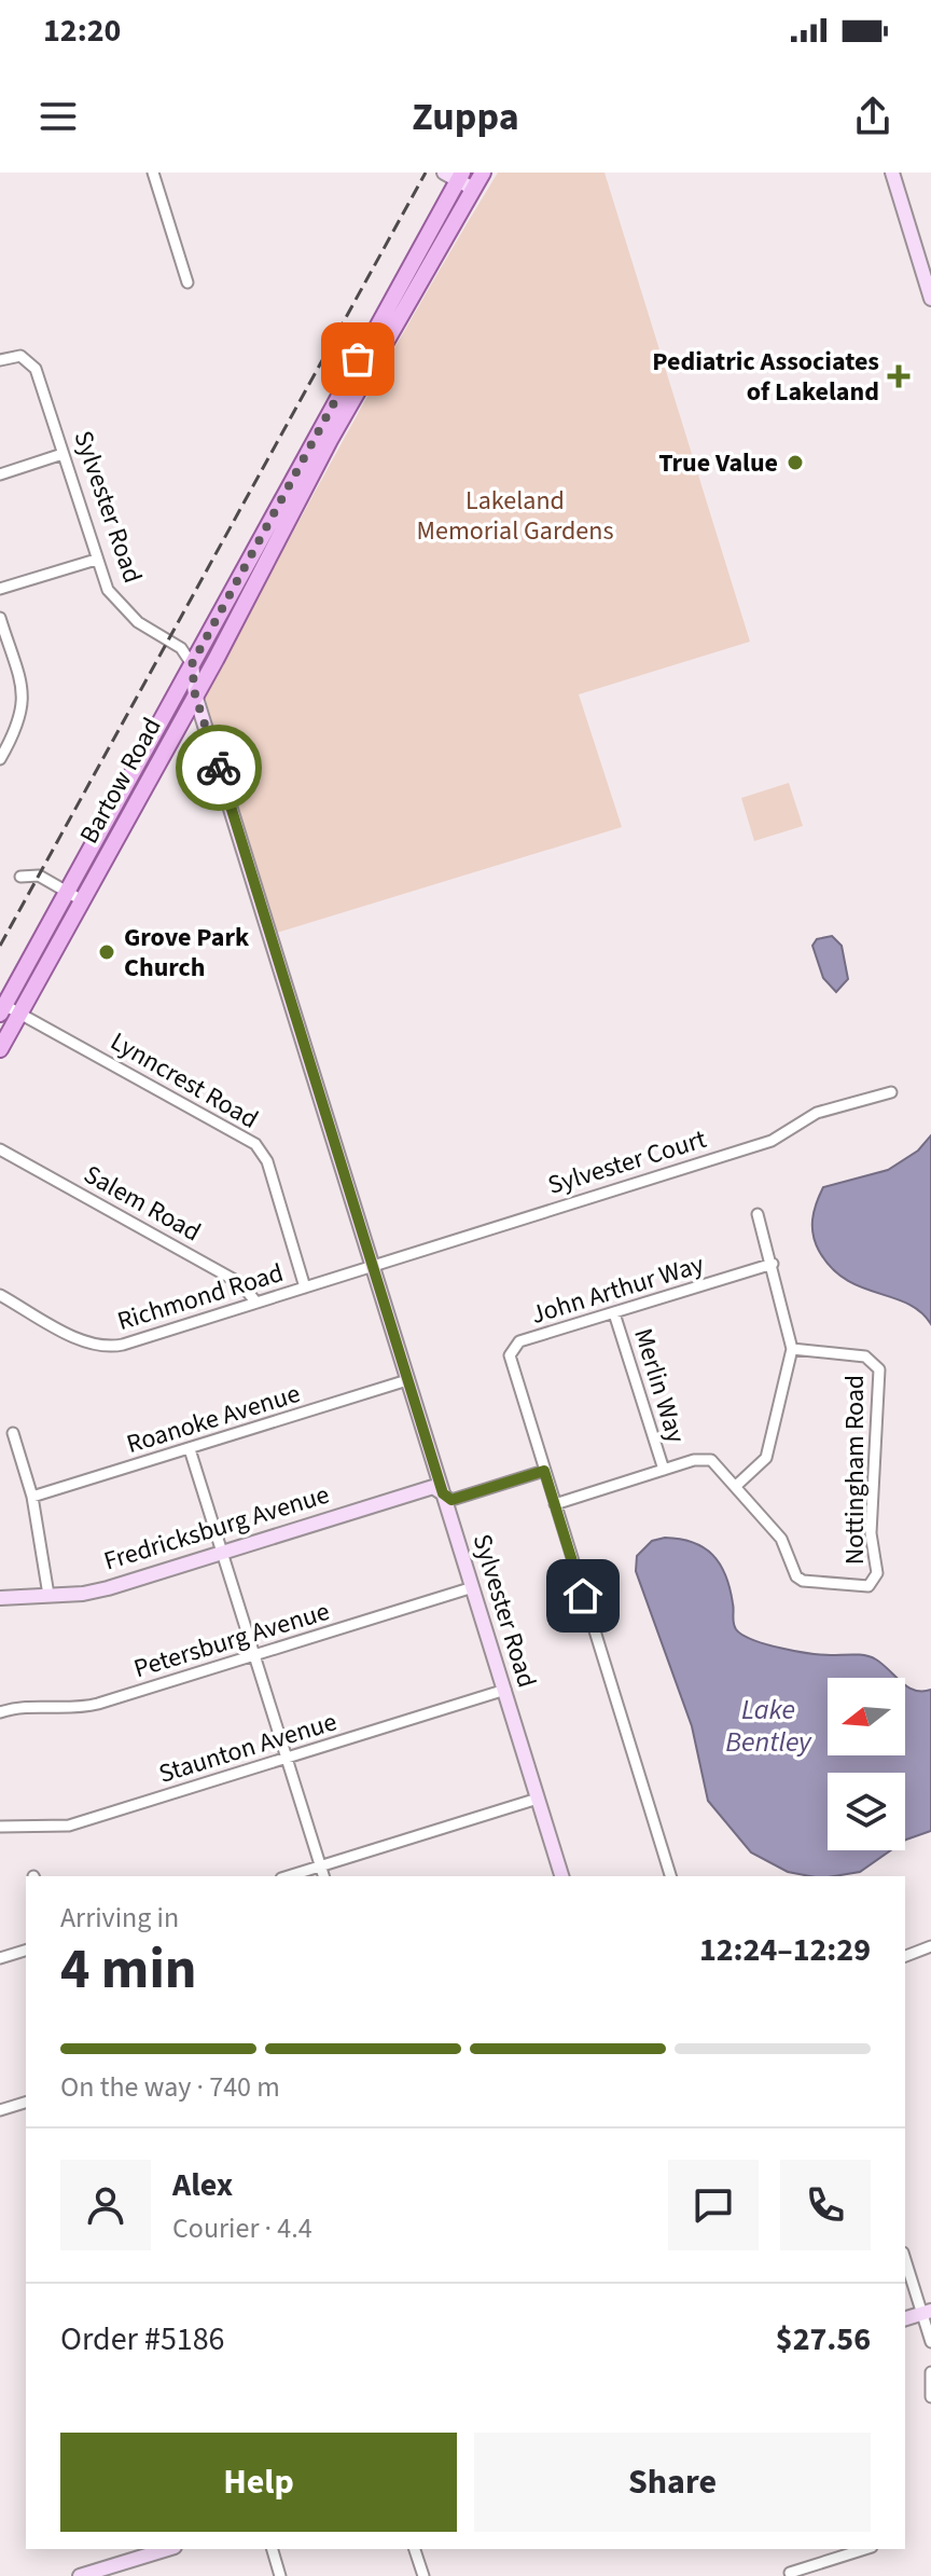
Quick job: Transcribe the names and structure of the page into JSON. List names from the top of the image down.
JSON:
{
  "streets": {
    "main road": ["Bartow Road"],
    "street": [
      "Sylvester Road",
      "Lynncrest Road",
      "Sylvester Court",
      "Salem Road",
      "John Arthur Way",
      "Richmond Road",
      "Merlin Way",
      "Roanoke Avenue",
      "Nottingham Road",
      "Fredricksburg Avenue",
      "Petersburg Avenue",
      "Staunton Avenue"
    ]
  },
  "crossings": [
    ["Sylvester Road", "Bartow Road"],
    ["Sylvester Road", "Sylvester Court"],
    ["Sylvester Road", "Richmond Road"],
    ["Sylvester Road", "Roanoke Avenue"],
    ["Sylvester Road", "Fredricksburg Avenue"],
    ["Sylvester Road", "Petersburg Avenue"],
    ["Sylvester Road", "Staunton Avenue"],
    ["Bartow Road", "Lynncrest Road"],
    ["Lynncrest Road", "Richmond Road"],
    ["Sylvester Court", "Richmond Road"],
    ["Salem Road", "Richmond Road"],
    ["John Arthur Way", "Merlin Way"],
    ["John Arthur Way", "Nottingham Road"],
    ["Merlin Way", "Nottingham Road"]
  ],
  "water": ["Lake Bentley"],
  "parks": ["Lakeland Memorial Gardens"],
  "places": {
    "health": ["Pediatric Associates of Lakeland"],
    "other": ["True Value", "Grove Park Church"]
  },
  "north": "left",
  "page": {
    "status": "12:20",
    "header": "Zuppa",
    "heading": ["4 min", "Arriving in", "12:24–12:29"],
    "panel": [
      "Alex",
      "Courier · 4.4",
      "Order #5186",
      "$27.56"
    ],
    "bar": "On the way · 740 m",
    "buttons": ["Help", "Share"]
  }
}
